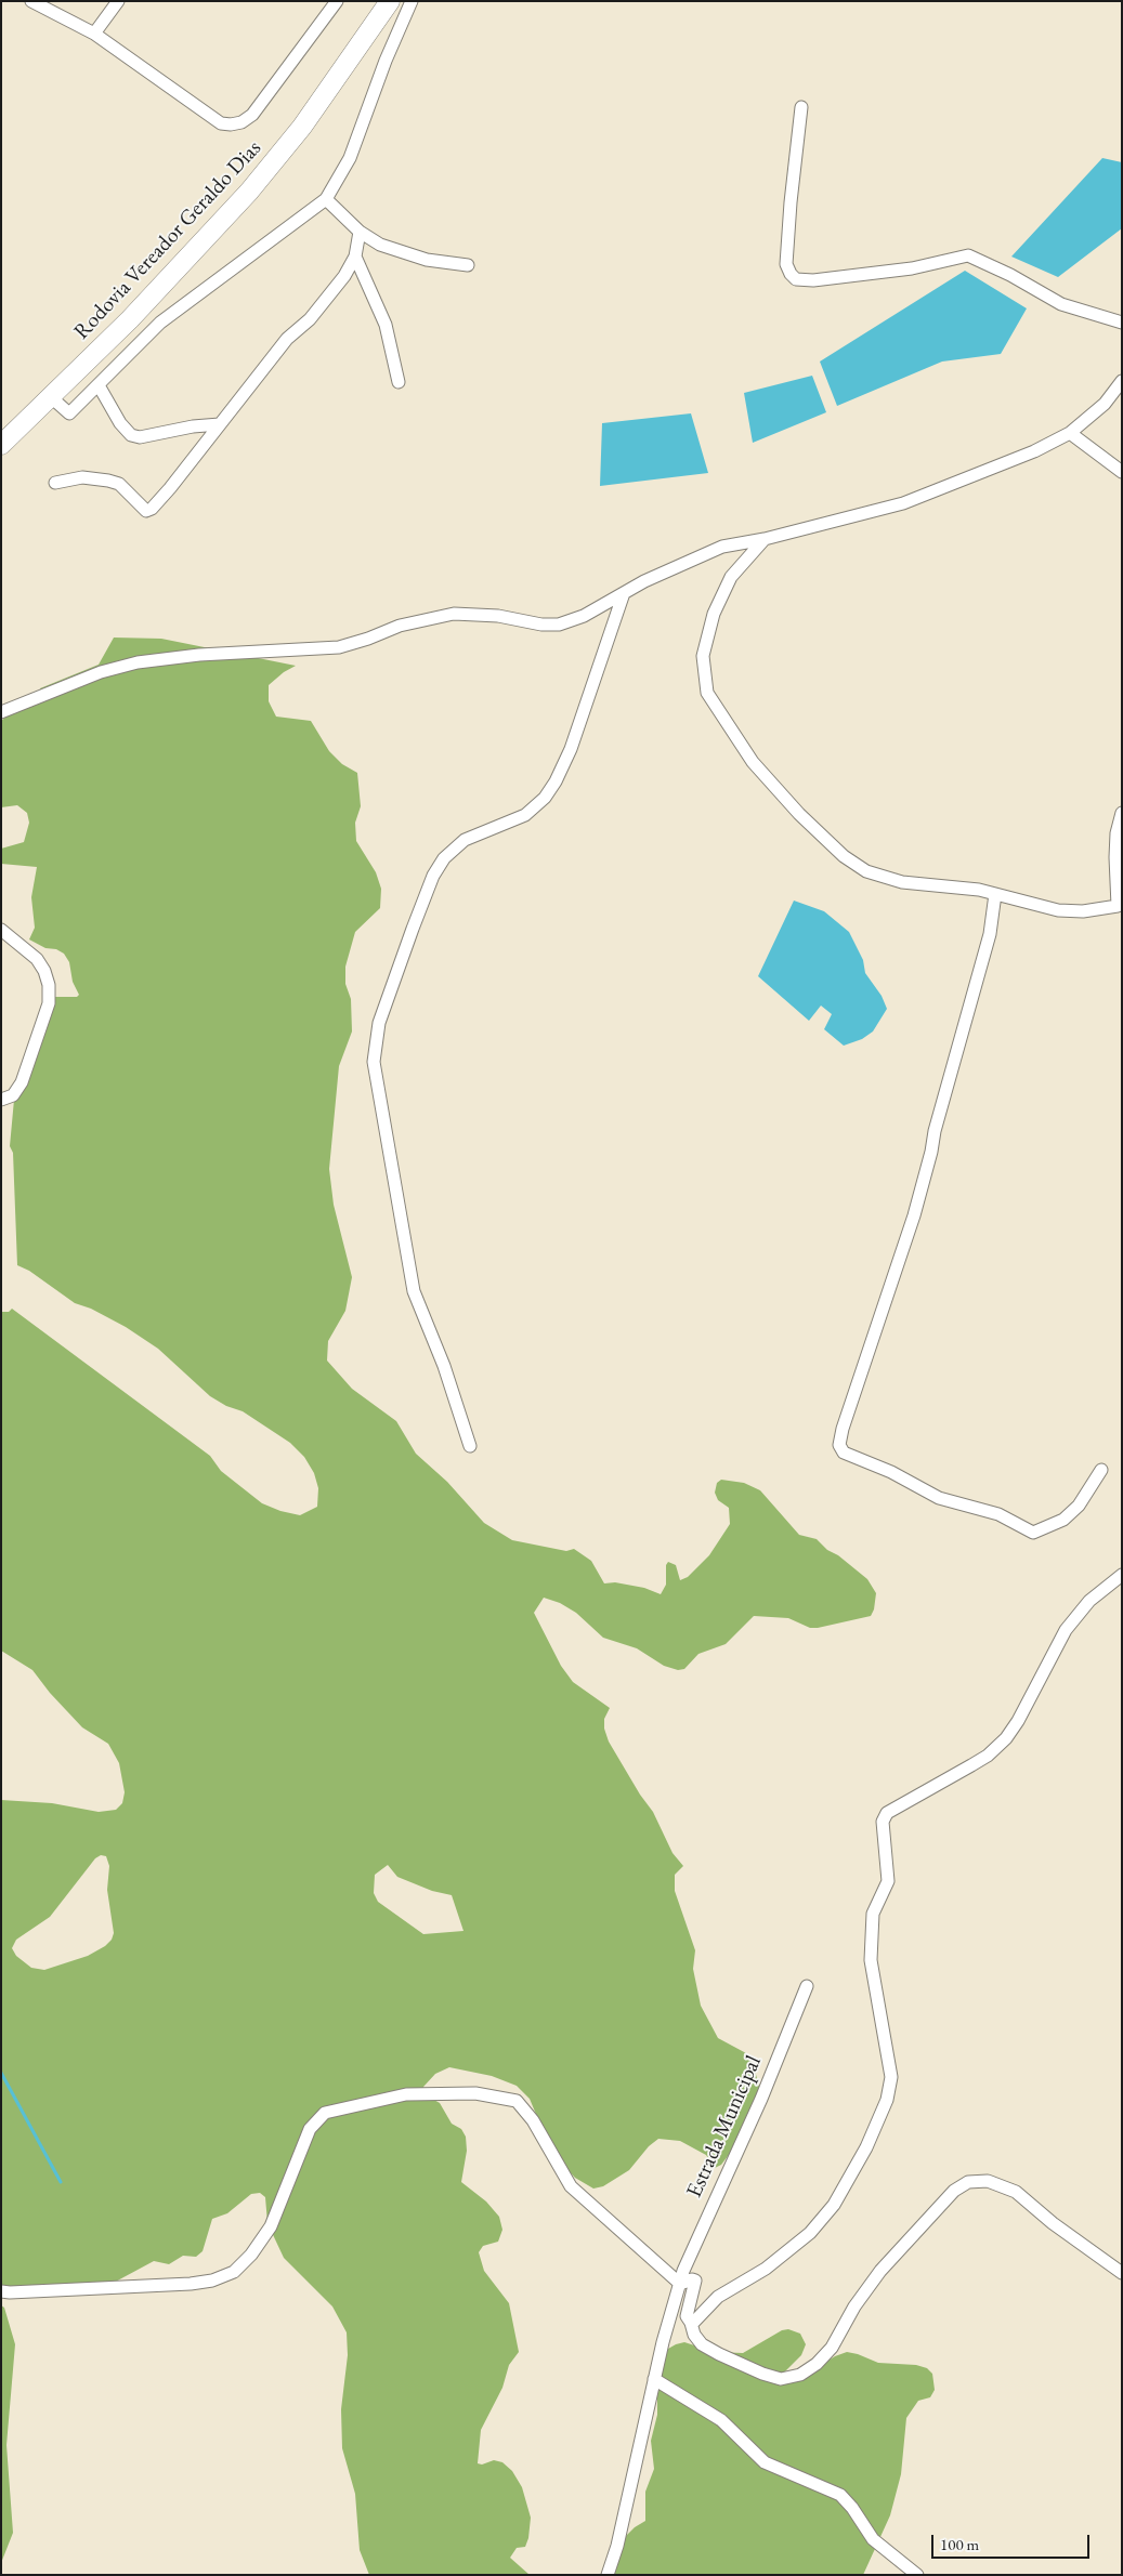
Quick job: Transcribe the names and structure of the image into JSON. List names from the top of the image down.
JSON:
{
  "streets": {
    "main road": ["Rodovia Vereador Geraldo Dias"],
    "street": ["Estrada Municipal"]
  },
  "scale_bar": "100 m"
}
